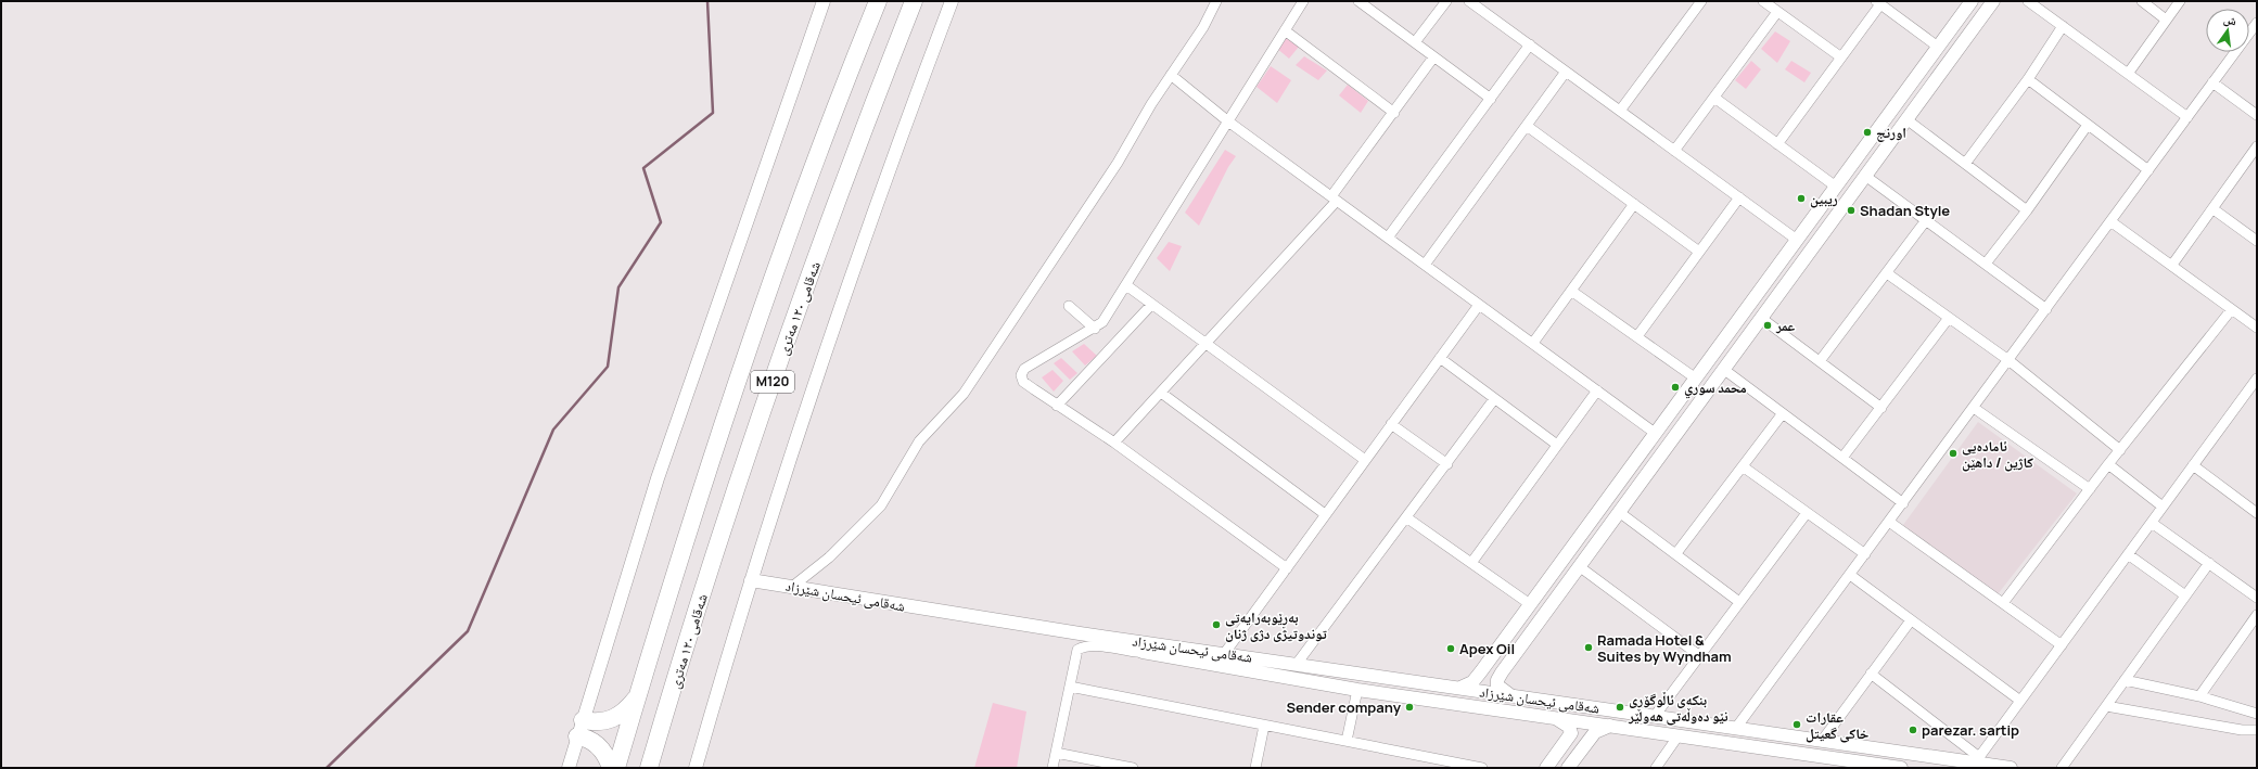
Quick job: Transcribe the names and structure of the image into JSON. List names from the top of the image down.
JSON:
{
  "streets": {
    "highway": ["شەقامی ١٢٠ مەتری", "M120"],
    "street": ["شەقامی ئیحسان شێرزاد"]
  },
  "places": [
    "اورنج",
    "ريبين",
    "Shadan Style",
    "عمر",
    "محمد سوري",
    "ئامادەيی کاژين / داهێن",
    "بەڕێوبەرایەتی توندوتیژی دژی ژنان",
    "Ramada Hotel & Suites by Wyndham",
    "Apex Oil",
    "Sender company",
    "بنکەی ئاڵوگۆڕی نێو دەوڵەتی هەولێر",
    "عقارات خاكى گعيتل",
    "parezar. sartip"
  ],
  "north": "top"
}
